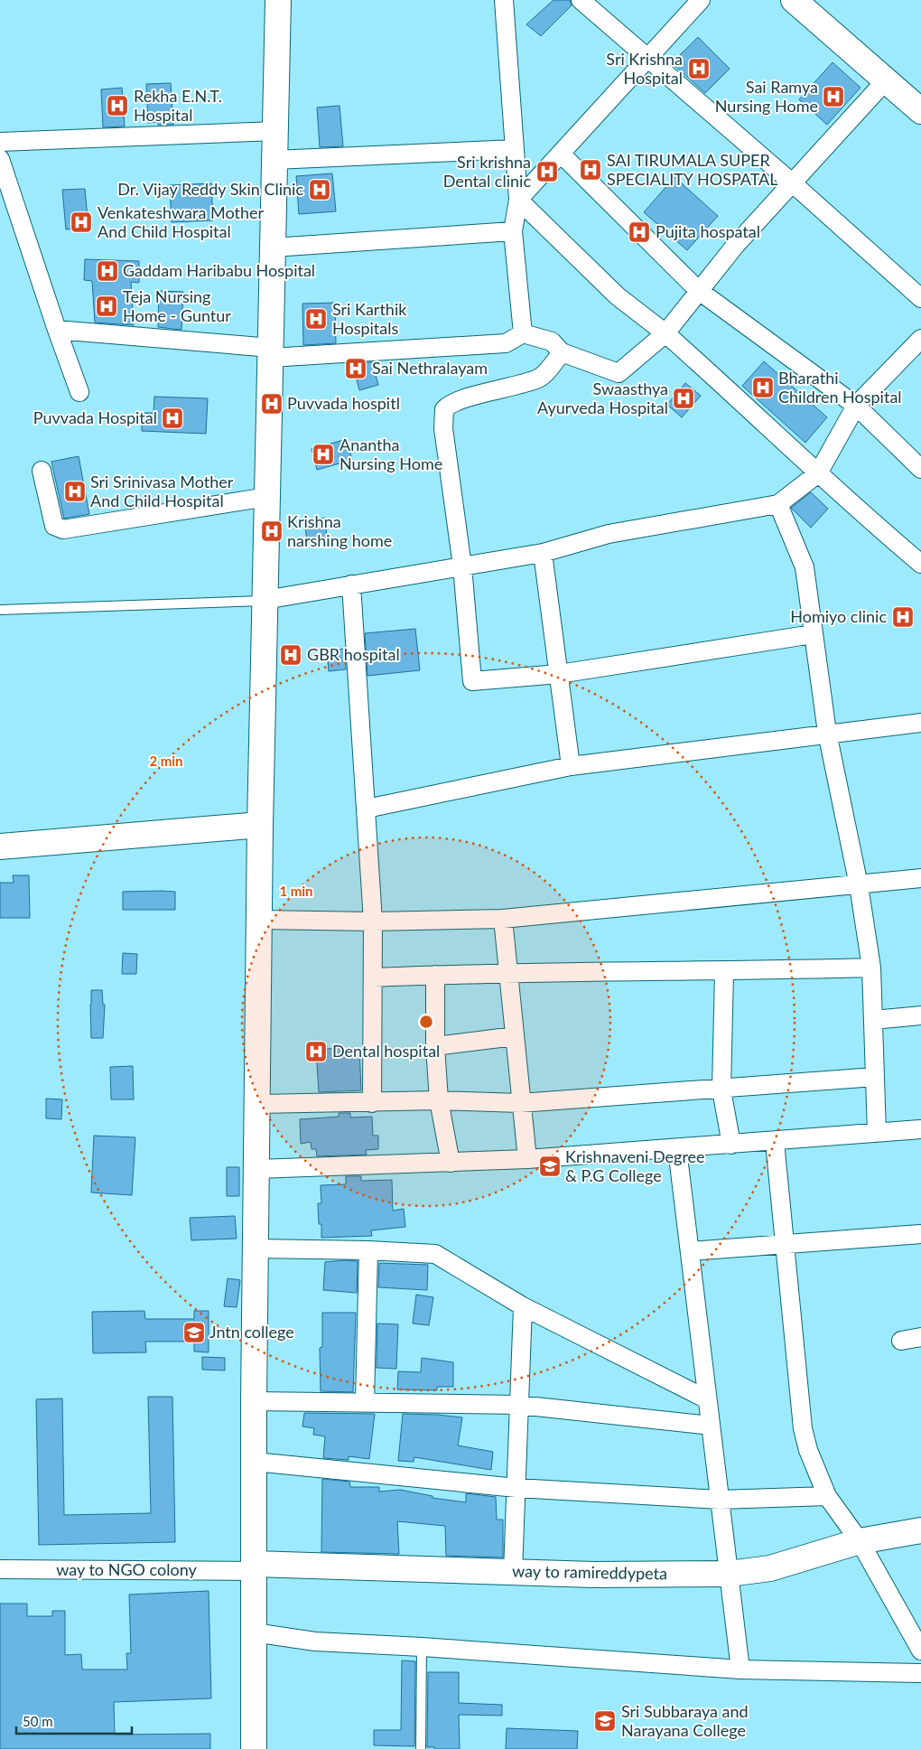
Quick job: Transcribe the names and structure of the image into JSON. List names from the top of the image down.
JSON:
{
  "streets": {
    "main road": ["way to ramireddypeta"],
    "street": ["way to NGO colony"]
  },
  "crossings": [
    ["way to NGO colony", "way to ramireddypeta"]
  ],
  "places": {
    "hospital": [
      "Sri Krishna Hospital",
      "Sai Ramya Nursing Home",
      "Rekha E.N.T. Hospital",
      "SAI TIRUMALA SUPER SPECIALITY HOSPATAL",
      "Sri krishna Dental clinic",
      "Dr. Vijay Reddy Skin Clinic",
      "Venkateshwara Mother And Child Hospital",
      "Pujita hospatal",
      "Gaddam Haribabu Hospital",
      "Teja Nursing Home - Guntur",
      "Sri Karthik Hospitals",
      "Sai Nethralayam",
      "Bharathi Children Hospital",
      "Swaasthya Ayurveda Hospital",
      "Puvvada hospitl",
      "Puvvada Hospital",
      "Anantha Nursing Home",
      "Sri Srinivasa Mother And Child Hospital",
      "Krishna narshing home",
      "Homiyo clinic",
      "GBR hospital",
      "Dental hospital"
    ],
    "school or university": ["Krishnaveni Degree & P.G College", "Jntn college", "Sri Subbaraya and Narayana College"]
  },
  "scale_bar": "50 m",
  "rings": ["2 min", "1 min"]
}
